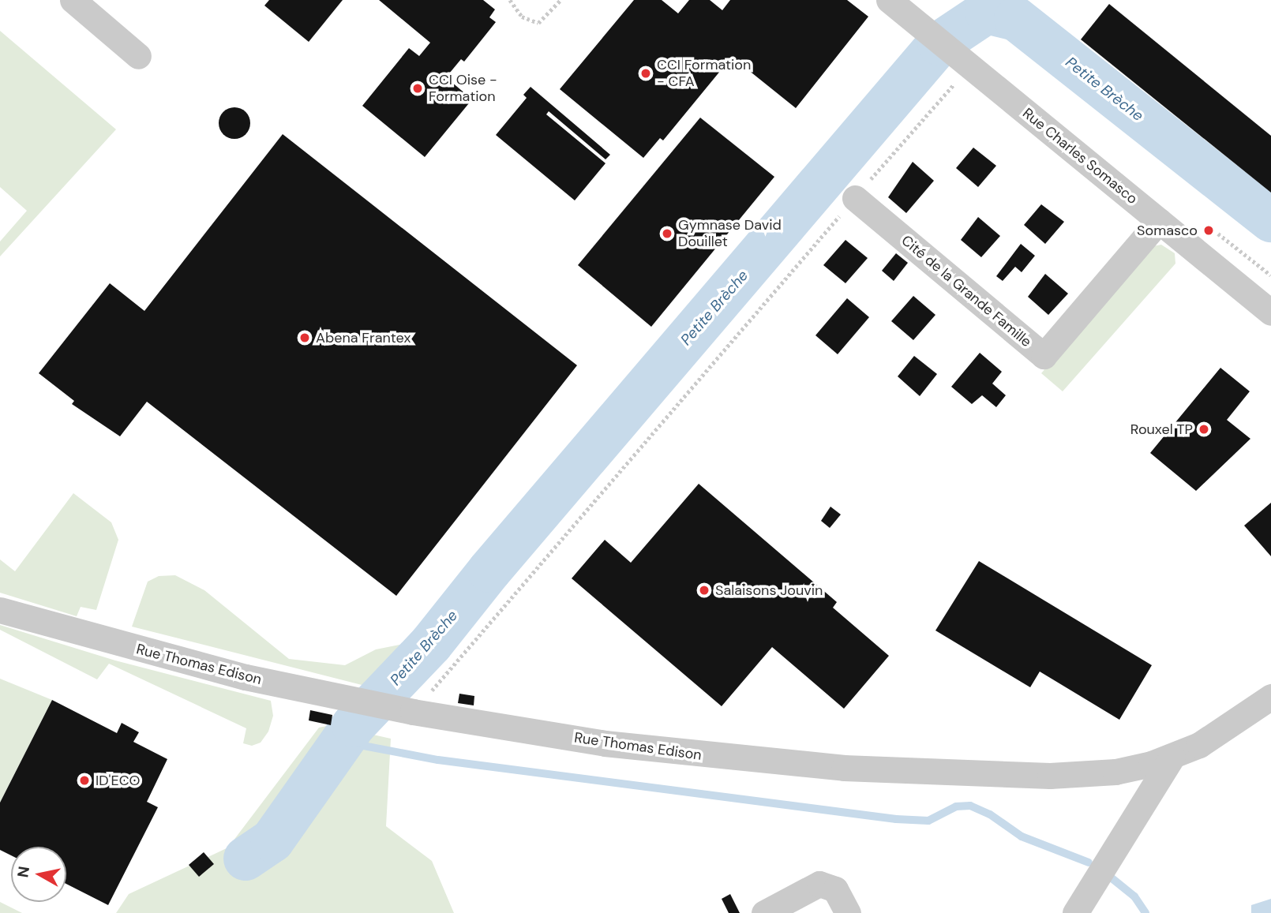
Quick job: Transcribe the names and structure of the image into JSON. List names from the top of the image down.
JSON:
{
  "streets": {
    "street": ["Rue Charles Somasco", "Cité de la Grande Famille", "Rue Thomas Edison"]
  },
  "crossings": [
    ["Rue Charles Somasco", "Cité de la Grande Famille"]
  ],
  "water": ["Petite Brèche"],
  "places": [
    "CCI Formation - CFA",
    "CCI Oise - Formation",
    "Somasco",
    "Gymnase David Douillet",
    "Abena Frantex",
    "Rouxel TP",
    "Salaisons Jouvin",
    "ID'ECO"
  ],
  "north": "left"
}
